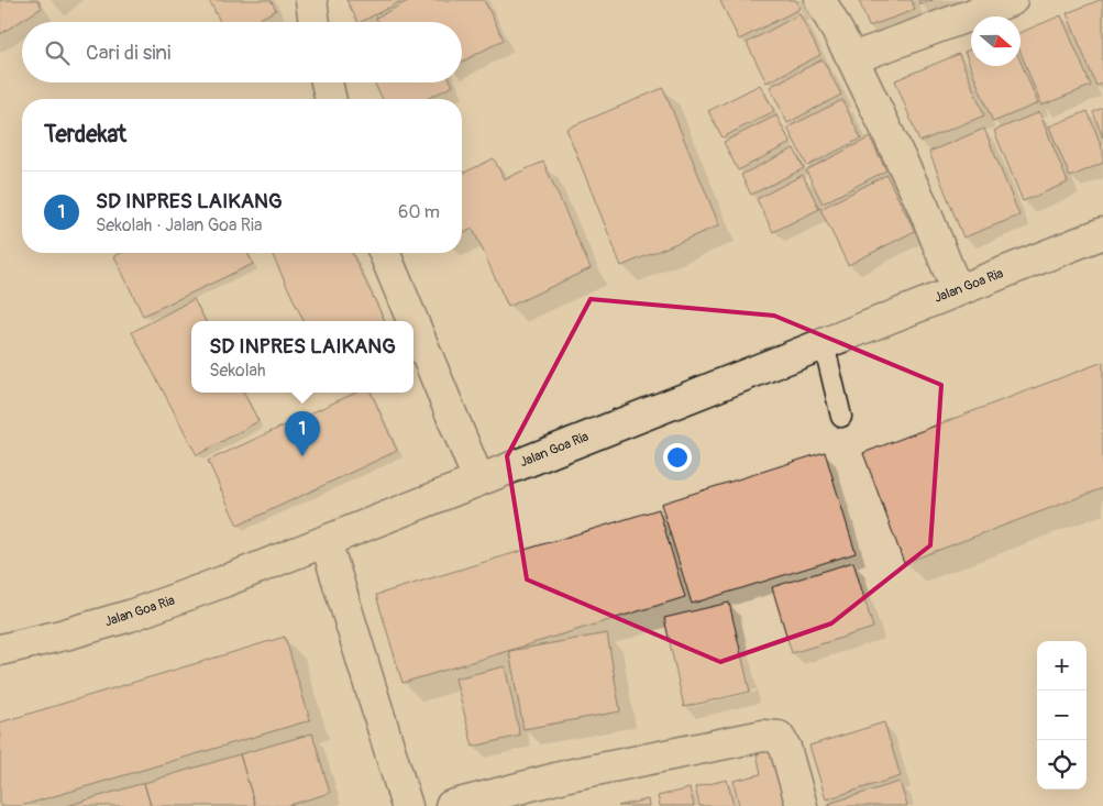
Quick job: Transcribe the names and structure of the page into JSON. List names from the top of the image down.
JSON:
{
  "streets": {
    "street": ["Jalan Goa Ria"]
  },
  "north": "right",
  "page": {
    "search": "Cari di sini",
    "heading": "Terdekat",
    "list": [
      {
        "mark": "1",
        "name": "SD INPRES LAIKANG",
        "note": "Sekolah · Jalan Goa Ria",
        "value": "60 m"
      }
    ],
    "popup": ["SD INPRES LAIKANG", "Sekolah"],
    "pins": "1",
    "map_buttons": ["+", "−"]
  }
}
